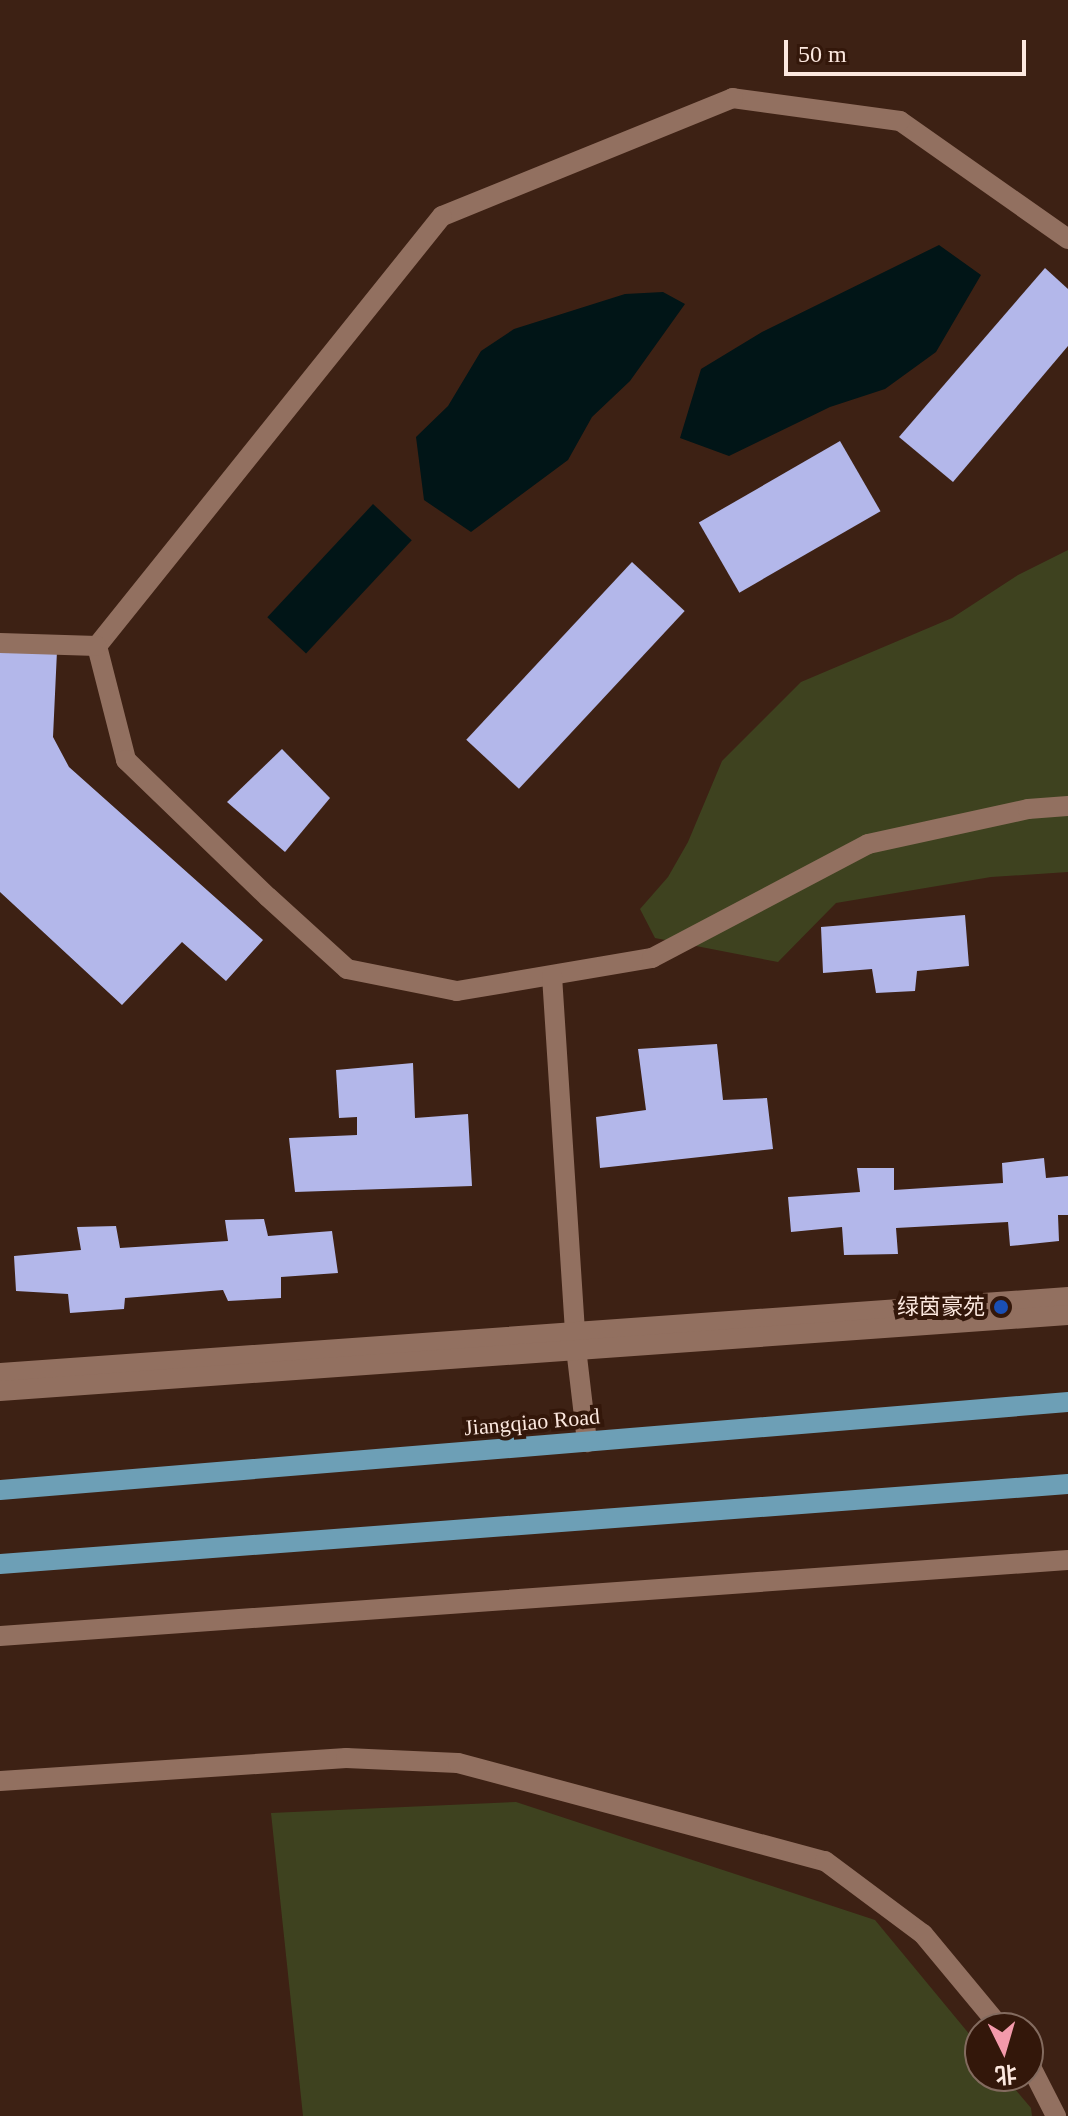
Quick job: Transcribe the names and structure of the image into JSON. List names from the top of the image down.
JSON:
{
  "streets": {
    "main road": ["Jiangqiao Road"]
  },
  "places": ["绿茵豪苑"],
  "scale_bar": "50 m",
  "north": "bottom"
}
